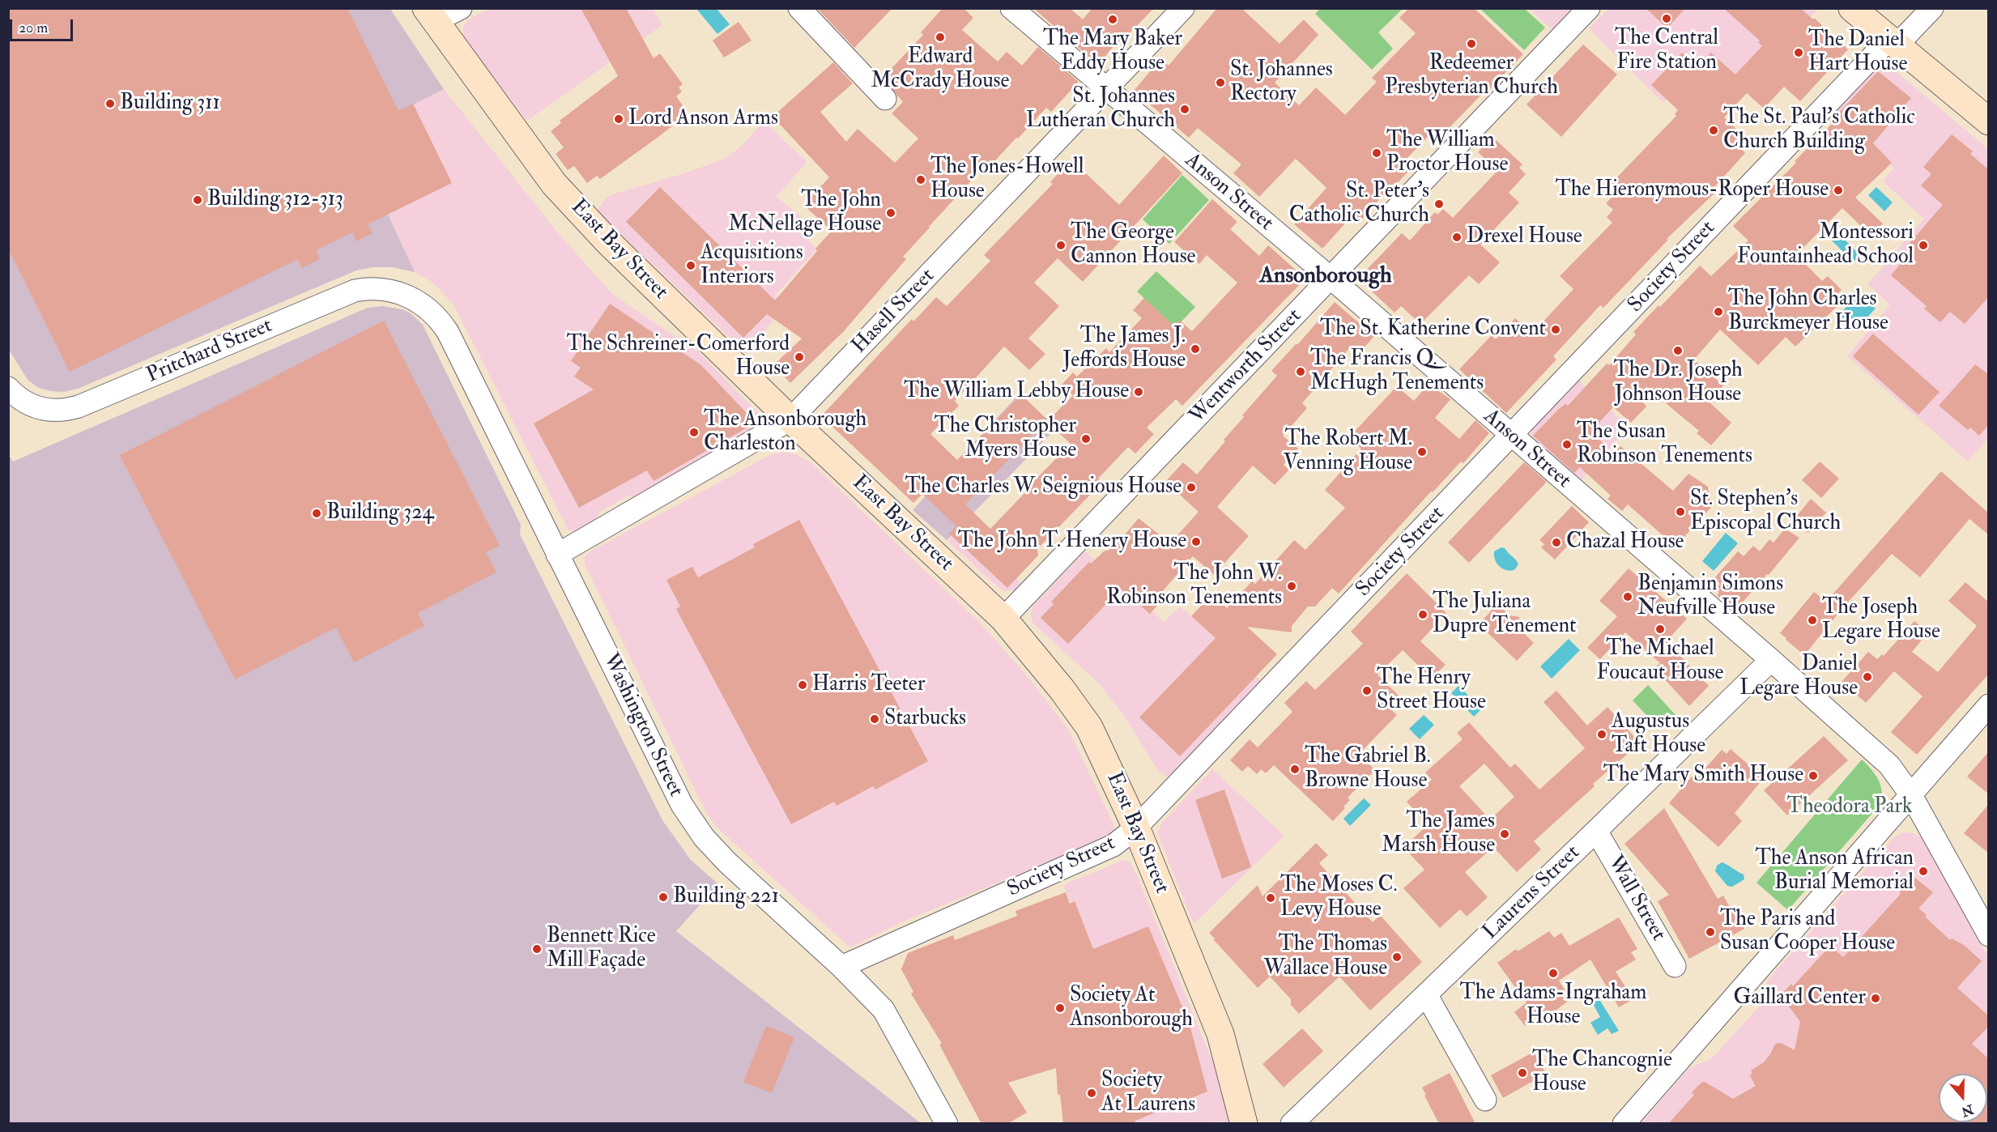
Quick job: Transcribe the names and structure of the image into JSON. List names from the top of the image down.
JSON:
{
  "streets": {
    "street": [
      "Anson Street",
      "East Bay Street",
      "Society Street",
      "Hasell Street",
      "Pritchard Street",
      "Wentworth Street",
      "Washington Street",
      "Laurens Street",
      "Wall Street"
    ]
  },
  "crossings": [
    ["Anson Street", "Society Street"],
    ["Anson Street", "Hasell Street"],
    ["Anson Street", "Wentworth Street"],
    ["Anson Street", "Laurens Street"],
    ["East Bay Street", "Society Street"],
    ["East Bay Street", "Hasell Street"],
    ["East Bay Street", "Wentworth Street"],
    ["Society Street", "Washington Street"],
    ["Hasell Street", "Washington Street"],
    ["Pritchard Street", "Washington Street"],
    ["Laurens Street", "Wall Street"]
  ],
  "districts": ["Ansonborough"],
  "parks": ["Theodora Park"],
  "places": [
    "The Central Fire Station",
    "The Mary Baker Eddy House",
    "Edward McCrady House",
    "Redeemer Presbyterian Church",
    "The Daniel Hart House",
    "St. Johannes Rectory",
    "Building 311",
    "St. Johannes Lutheran Church",
    "Lord Anson Arms",
    "The St. Paul's Catholic Church Building",
    "The William Proctor House",
    "The Jones-Howell House",
    "The Hieronymous-Roper House",
    "Building 312-313",
    "St. Peter's Catholic Church",
    "The John McNellage House",
    "Drexel House",
    "The George Cannon House",
    "Montessori Fountainhead School",
    "Acquisitions Interiors",
    "The John Charles Burckmeyer House",
    "The St. Katherine Convent",
    "The James J. Jeffords House",
    "The Dr. Joseph Johnson House",
    "The Schreiner-Comerford House",
    "The Francis Q. McHugh Tenements",
    "The William Lebby House",
    "The Ansonborough Charleston",
    "The Christopher Myers House",
    "The Susan Robinson Tenements",
    "The Robert M. Venning House",
    "The Charles W. Seignious House",
    "St. Stephen's Episcopal Church",
    "Building 324",
    "The John T. Henery House",
    "Chazal House",
    "The John W. Robinson Tenements",
    "Benjamin Simons Neufville House",
    "The Juliana Dupre Tenement",
    "The Joseph Legare House",
    "The Michael Foucaut House",
    "Daniel Legare House",
    "Harris Teeter",
    "The Henry Street House",
    "Starbucks",
    "Augustus Taft House",
    "The Gabriel B. Browne House",
    "The Mary Smith House",
    "The James Marsh House",
    "The Anson African Burial Memorial",
    "Building 221",
    "The Moses C. Levy House",
    "The Paris and Susan Cooper House",
    "Bennett Rice Mill Façade",
    "The Thomas Wallace House",
    "The Adams-Ingraham House",
    "Gaillard Center",
    "Society At Ansonborough",
    "The Chancognie House",
    "Society At Laurens"
  ],
  "scale_bar": "20 m",
  "north": "bottom"
}
